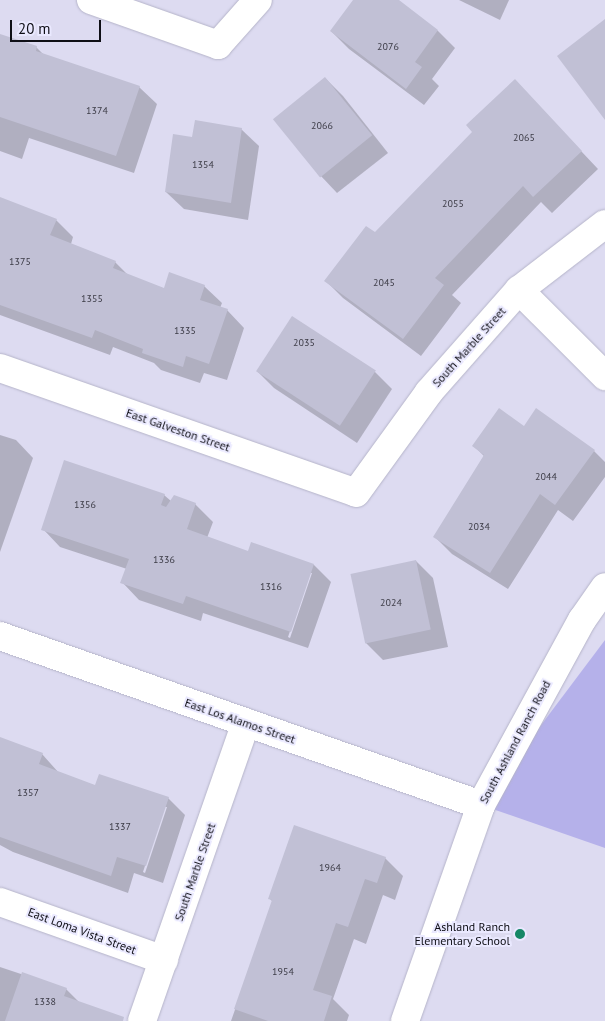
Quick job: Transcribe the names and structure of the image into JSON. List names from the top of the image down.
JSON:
{
  "streets": {
    "street": [
      "South Marble Street",
      "East Galveston Street",
      "East Los Alamos Street",
      "South Ashland Ranch Road",
      "East Loma Vista Street"
    ]
  },
  "crossings": [
    ["South Marble Street", "East Galveston Street"],
    ["South Marble Street", "East Los Alamos Street"],
    ["South Marble Street", "East Loma Vista Street"],
    ["East Los Alamos Street", "South Ashland Ranch Road"]
  ],
  "places": ["Ashland Ranch Elementary School"],
  "house_numbers": [
    "2076",
    "1374",
    "2066",
    "2065",
    "1354",
    "2055",
    "1375",
    "2045",
    "1355",
    "1335",
    "2035",
    "2044",
    "1356",
    "2034",
    "1336",
    "1316",
    "2024",
    "1357",
    "1337",
    "1964",
    "1954",
    "1338"
  ],
  "scale_bar": "20 m"
}
